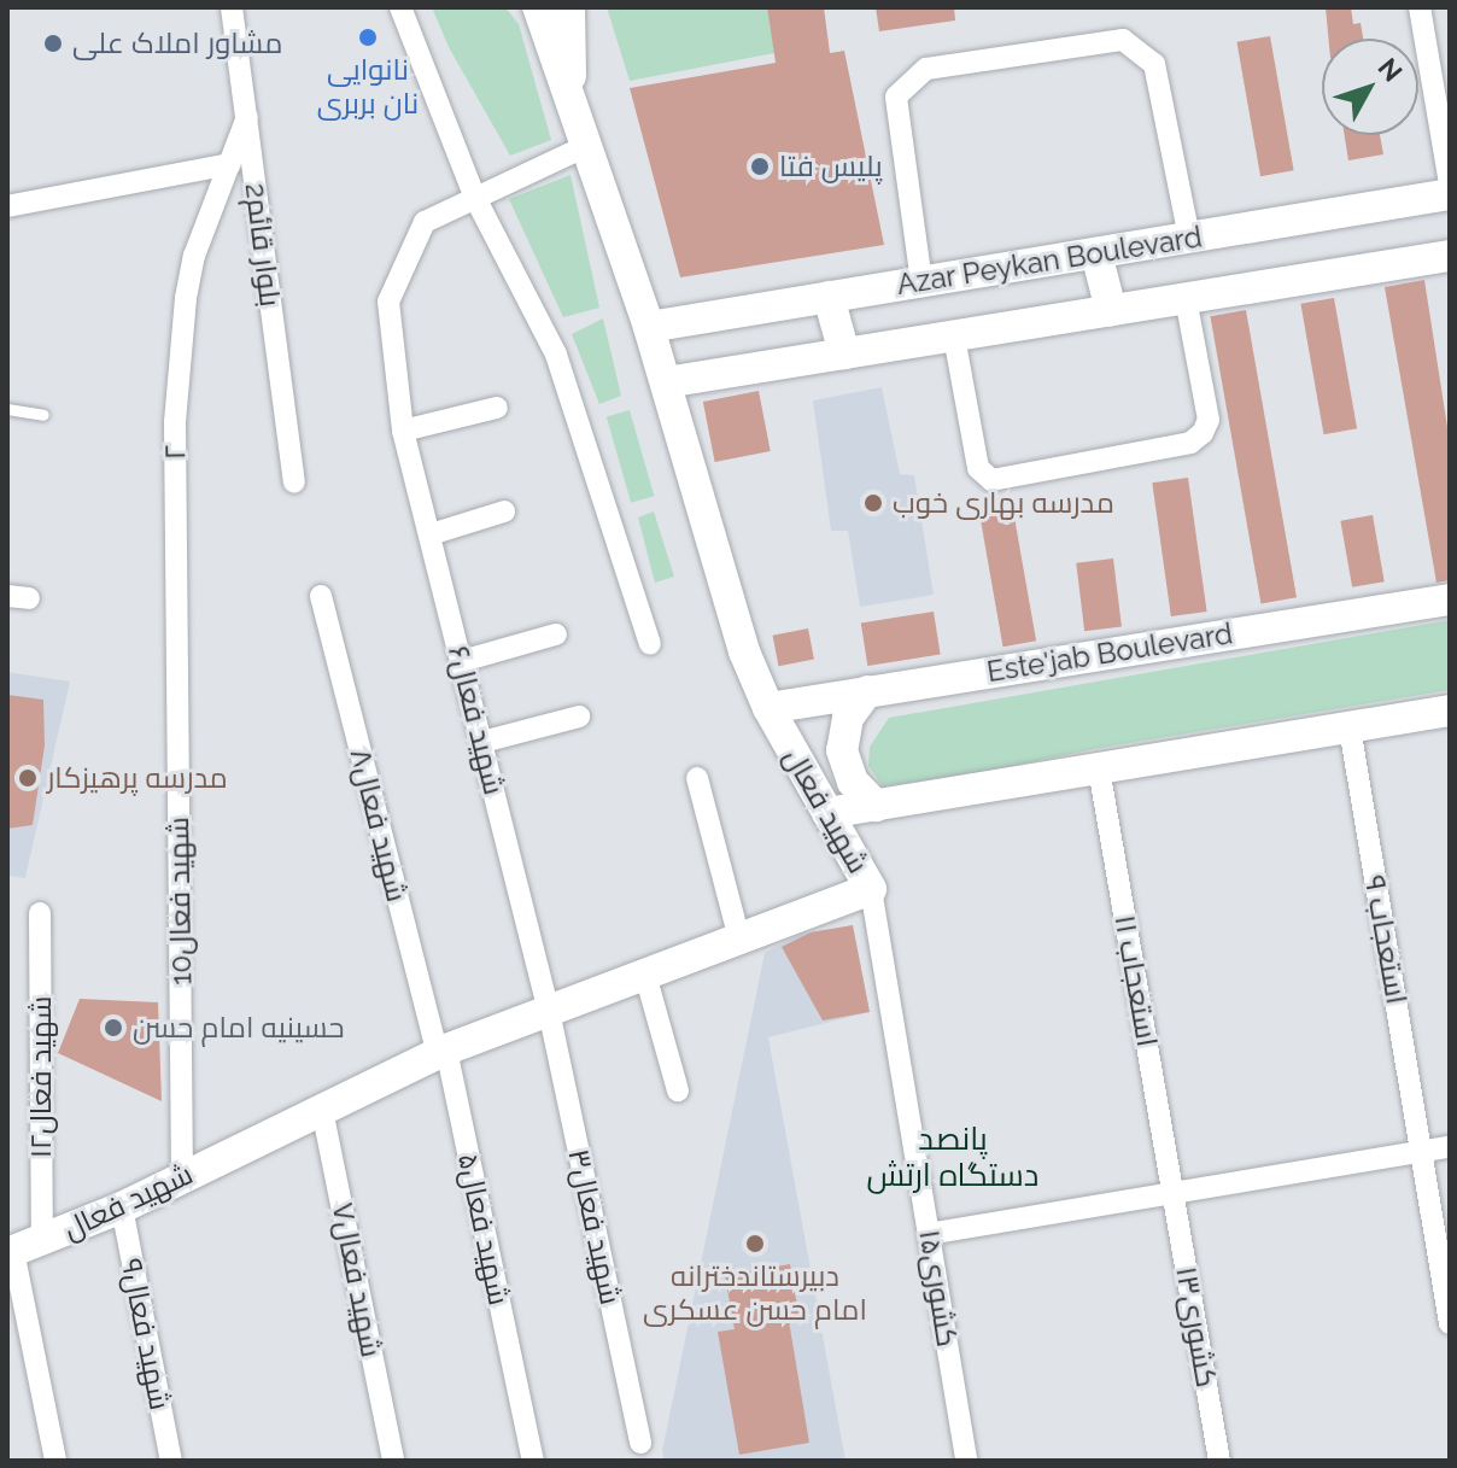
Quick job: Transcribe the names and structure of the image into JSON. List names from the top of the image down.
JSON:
{
  "streets": {
    "street": [
      "2بلوار قائم",
      "Azar Peykan Boulevard",
      "۲",
      "Este'jab Boulevard",
      "شهید فعال۶",
      "شهید فعال",
      "شهید فعال۸",
      "10شهید فعال",
      "استعجاب ۹",
      "استعجاب ۱۱",
      "شهید فعال۱۲",
      "شهید فعال۳",
      "شهید فعال۵",
      "شهید فعال۷",
      "کشوری۱۵",
      "۱۳کشوری",
      "شهید فعال۹"
    ]
  },
  "crossings": [
    ["2بلوار قائم", "۲"],
    ["Azar Peykan Boulevard", "شهید فعال"],
    ["۲", "10شهید فعال"],
    ["Este'jab Boulevard", "شهید فعال"],
    ["شهید فعال۶", "شهید فعال"],
    ["شهید فعال۶", "شهید فعال۳"],
    ["شهید فعال", "شهید فعال۸"],
    ["شهید فعال", "10شهید فعال"],
    ["شهید فعال", "شهید فعال۱۲"],
    ["شهید فعال", "شهید فعال۳"],
    ["شهید فعال", "شهید فعال۵"],
    ["شهید فعال", "شهید فعال۷"],
    ["شهید فعال", "کشوری۱۵"],
    ["شهید فعال", "شهید فعال۹"],
    ["شهید فعال۸", "شهید فعال۵"],
    ["استعجاب ۱۱", "۱۳کشوری"]
  ],
  "districts": ["پانصد دستگاه ارتش"],
  "places": [
    "نانوایی نان بربری",
    "مشاور املاک علی",
    "پلیس فتا",
    "مدرسه بهاری خوب",
    "مدرسه پرهیزکار",
    "حسینیه امام حسن",
    "دبیرستاندخترانه امام حسن عسکری"
  ],
  "north": "top right"
}
